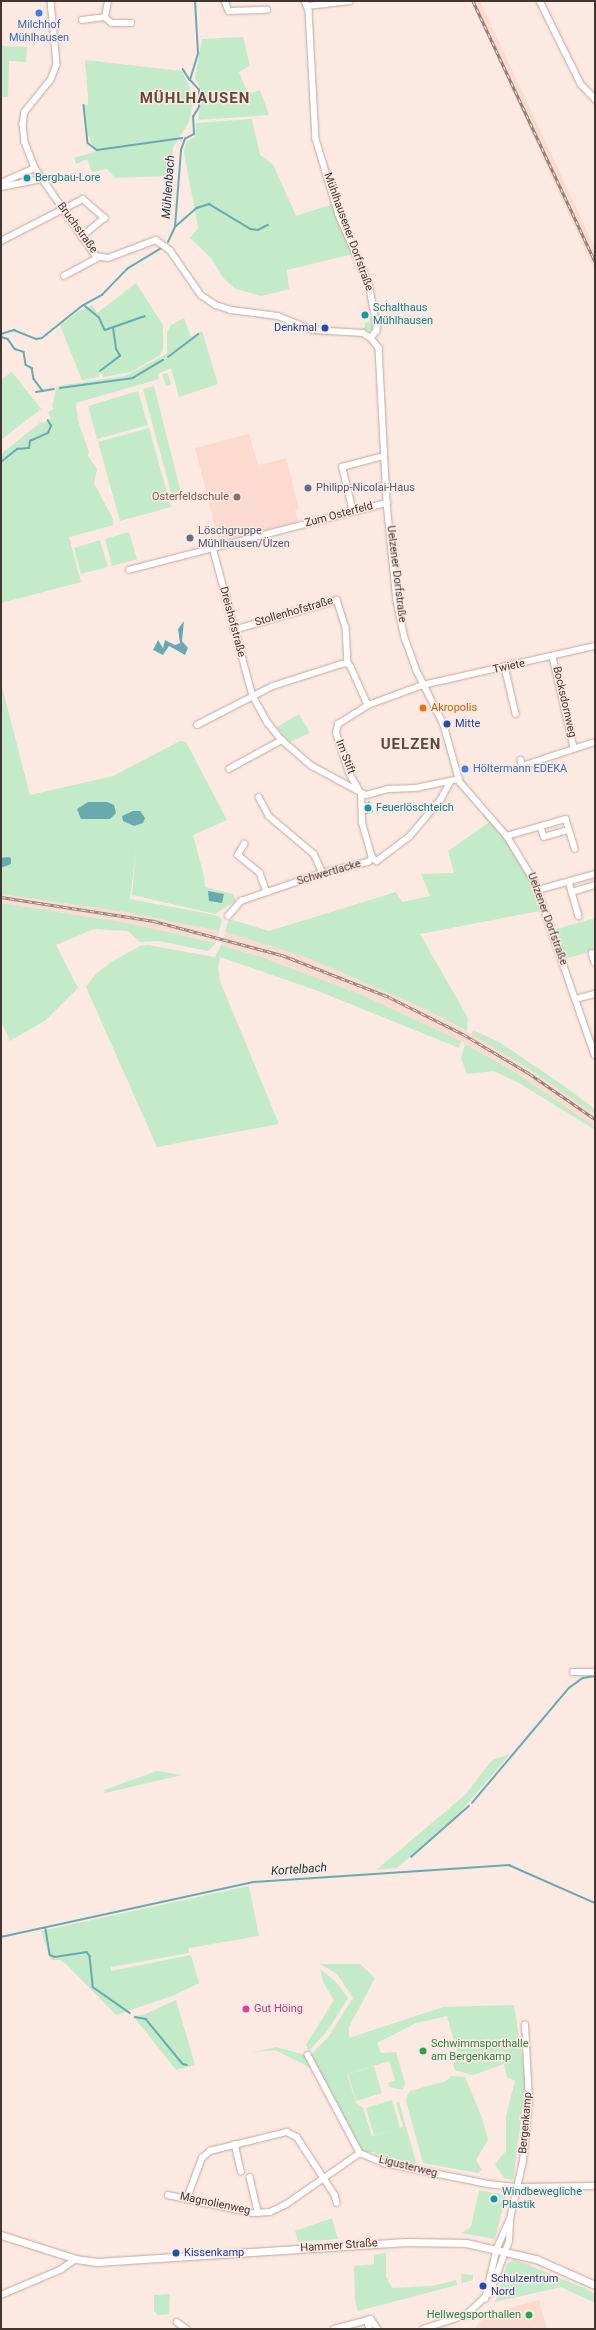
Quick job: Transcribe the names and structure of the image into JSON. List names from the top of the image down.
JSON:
{
  "streets": {
    "main road": ["Hammer Straße"],
    "street": [
      "Bruchstraße",
      "Mühlhausener Dorfstraße",
      "Zum Osterfeld",
      "Uelzener Dorfstraße",
      "Stollenhofstraße",
      "Dreishofstraße",
      "Twiete",
      "Bocksdornweg",
      "Im Stift",
      "Schwertlacke",
      "Bergenkamp",
      "Ligusterweg",
      "Magnolienweg"
    ]
  },
  "crossings": [
    ["Bruchstraße", "Mühlhausener Dorfstraße"],
    ["Bruchstraße", "Uelzener Dorfstraße"],
    ["Mühlhausener Dorfstraße", "Uelzener Dorfstraße"],
    ["Zum Osterfeld", "Uelzener Dorfstraße"],
    ["Zum Osterfeld", "Dreishofstraße"],
    ["Uelzener Dorfstraße", "Twiete"],
    ["Uelzener Dorfstraße", "Im Stift"],
    ["Stollenhofstraße", "Dreishofstraße"],
    ["Stollenhofstraße", "Im Stift"],
    ["Dreishofstraße", "Im Stift"],
    ["Twiete", "Bocksdornweg"],
    ["Twiete", "Im Stift"],
    ["Bergenkamp", "Ligusterweg"],
    ["Bergenkamp", "Hammer Straße"],
    ["Ligusterweg", "Magnolienweg"]
  ],
  "districts": ["MÜHLHAUSEN", "UELZEN"],
  "water": ["Mühlenbach", "Kortelbach"],
  "places": [
    "Milchhof Mühlhausen",
    "Bergbau-Lore",
    "Schalthaus Mühlhausen",
    "Denkmal",
    "Philipp-Nicolai-Haus",
    "Osterfeldschule",
    "Löschgruppe Mühlhausen/Ülzen",
    "Akropolis",
    "Mitte",
    "Höltermann EDEKA",
    "Feuerlöschteich",
    "Gut Höing",
    "Schwimmsporthalle am Bergenkamp",
    "Windbewegliche Plastik",
    "Kissenkamp",
    "Schulzentrum Nord",
    "Hellwegsporthallen"
  ]
}
